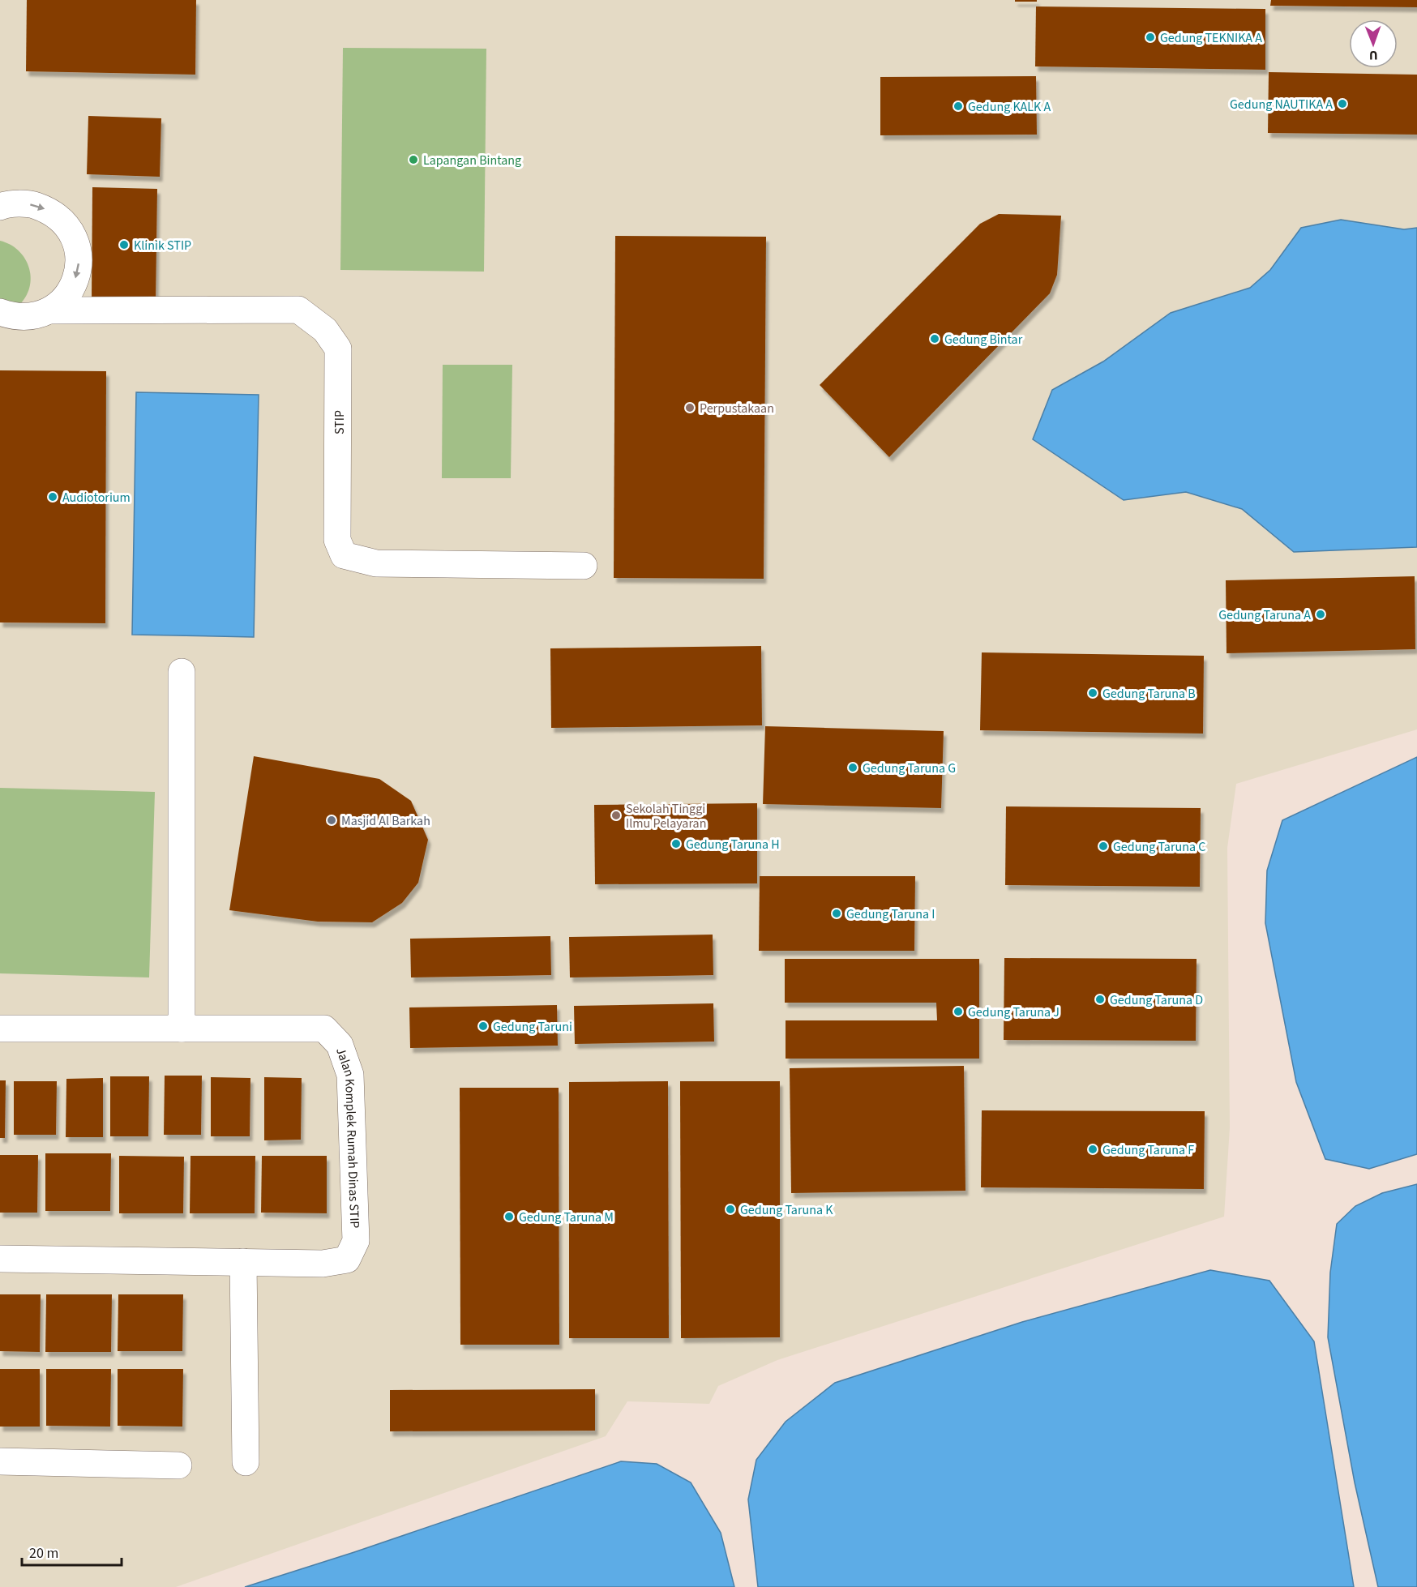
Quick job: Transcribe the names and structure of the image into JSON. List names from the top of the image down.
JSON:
{
  "streets": {
    "street": ["STIP", "Jalan Komplek Rumah Dinas STIP"]
  },
  "places": [
    "Gedung TEKNIKA A",
    "Gedung NAUTIKA A",
    "Gedung KALK A",
    "Lapangan Bintang",
    "Klinik STIP",
    "Gedung Bintar",
    "Perpustakaan",
    "Audiotorium",
    "Gedung Taruna A",
    "Gedung Taruna B",
    "Gedung Taruna G",
    "Sekolah Tinggi Ilmu Pelayaran",
    "Masjid Al Barkah",
    "Gedung Taruna H",
    "Gedung Taruna C",
    "Gedung Taruna I",
    "Gedung Taruna D",
    "Gedung Taruna J",
    "Gedung Taruni",
    "Gedung Taruna F",
    "Gedung Taruna K",
    "Gedung Taruna M"
  ],
  "scale_bar": "20 m",
  "north": "bottom"
}
